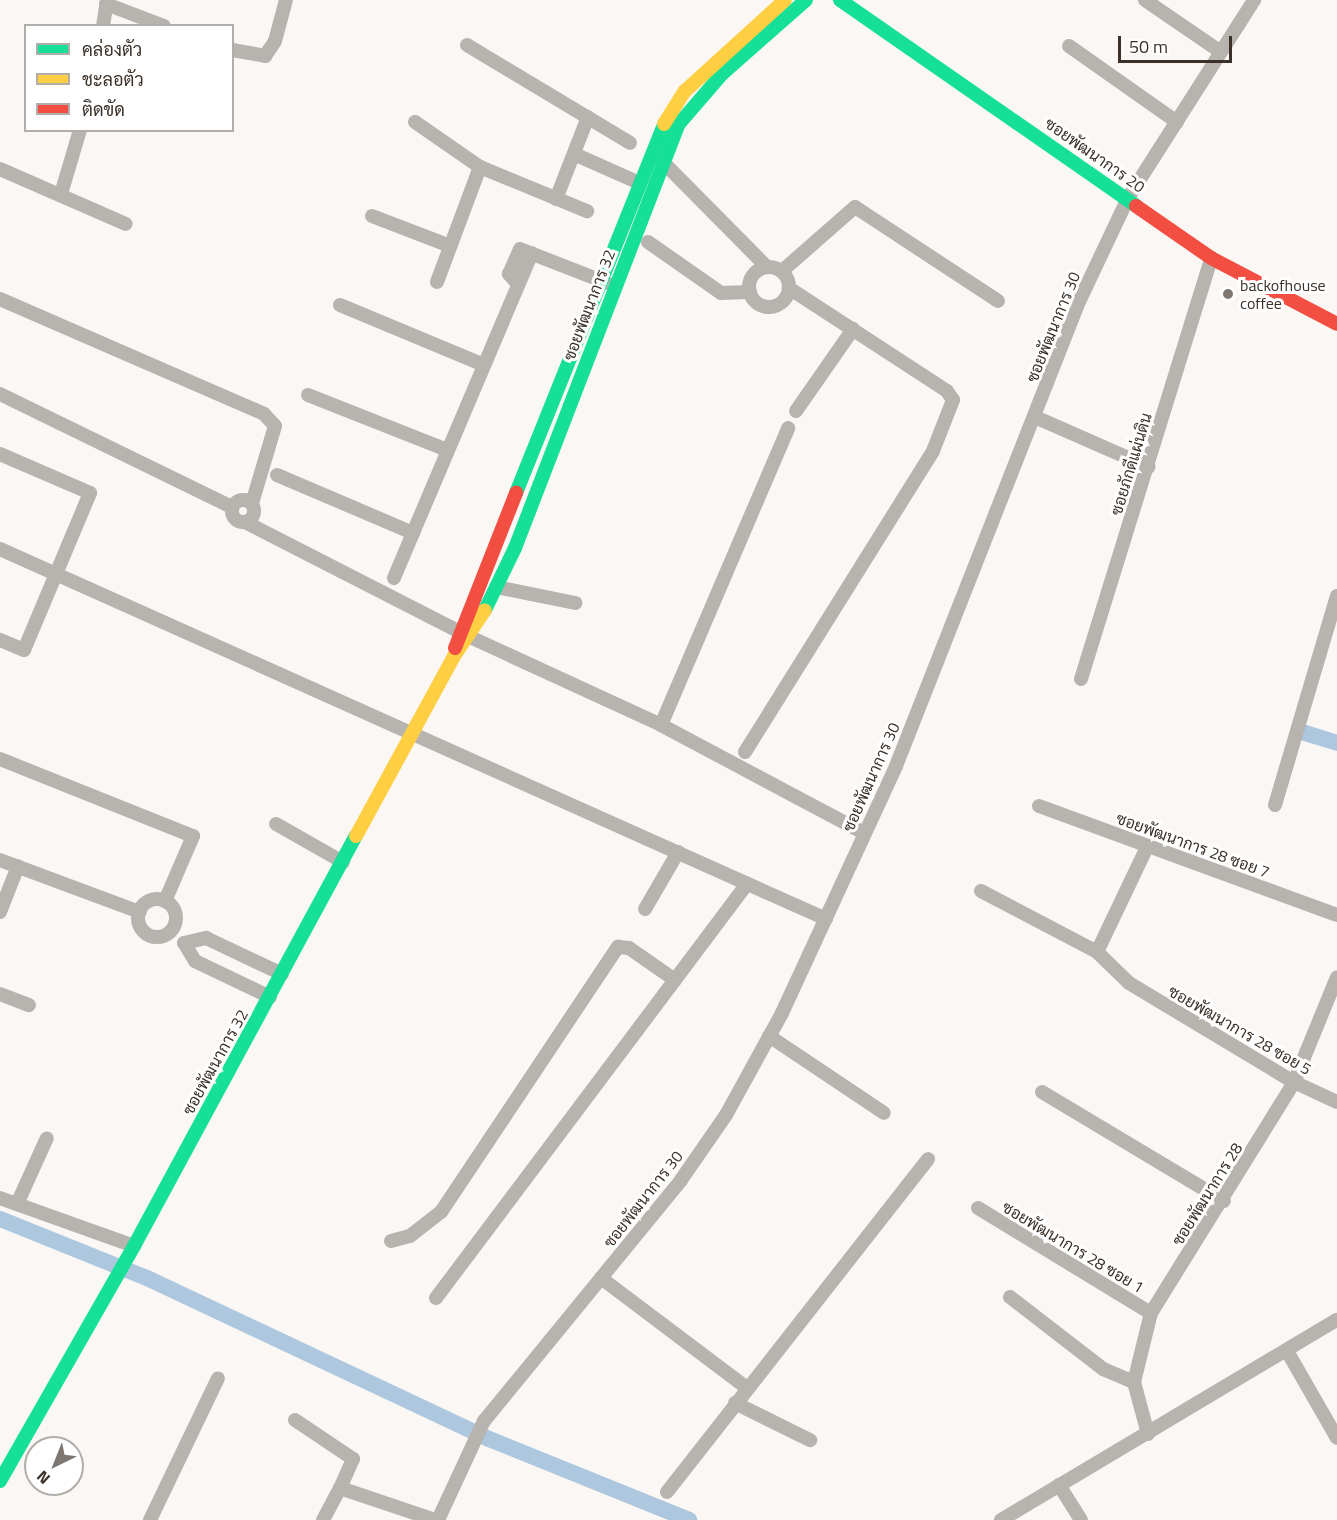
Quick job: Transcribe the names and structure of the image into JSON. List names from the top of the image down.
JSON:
{
  "streets": {
    "street": [
      "ซอยพัฒนาการ 20",
      "ซอยพัฒนาการ 32",
      "ซอยพัฒนาการ 30",
      "ซอยภักดีแผ่นดิน",
      "ซอยพัฒนาการ 28 ซอย 7",
      "ซอยพัฒนาการ 28 ซอย 5",
      "ซอยพัฒนาการ 28",
      "ซอยพัฒนาการ 28 ซอย 1"
    ]
  },
  "crossings": [
    ["ซอยพัฒนาการ 20", "ซอยพัฒนาการ 30"],
    ["ซอยพัฒนาการ 20", "ซอยภักดีแผ่นดิน"],
    ["ซอยพัฒนาการ 28 ซอย 5", "ซอยพัฒนาการ 28"],
    ["ซอยพัฒนาการ 28", "ซอยพัฒนาการ 28 ซอย 1"]
  ],
  "places": ["backofhouse coffee"],
  "legend": ["คล่องตัว", "ชะลอตัว", "ติดขัด"],
  "scale_bar": "50 m",
  "north": "bottom left"
}
